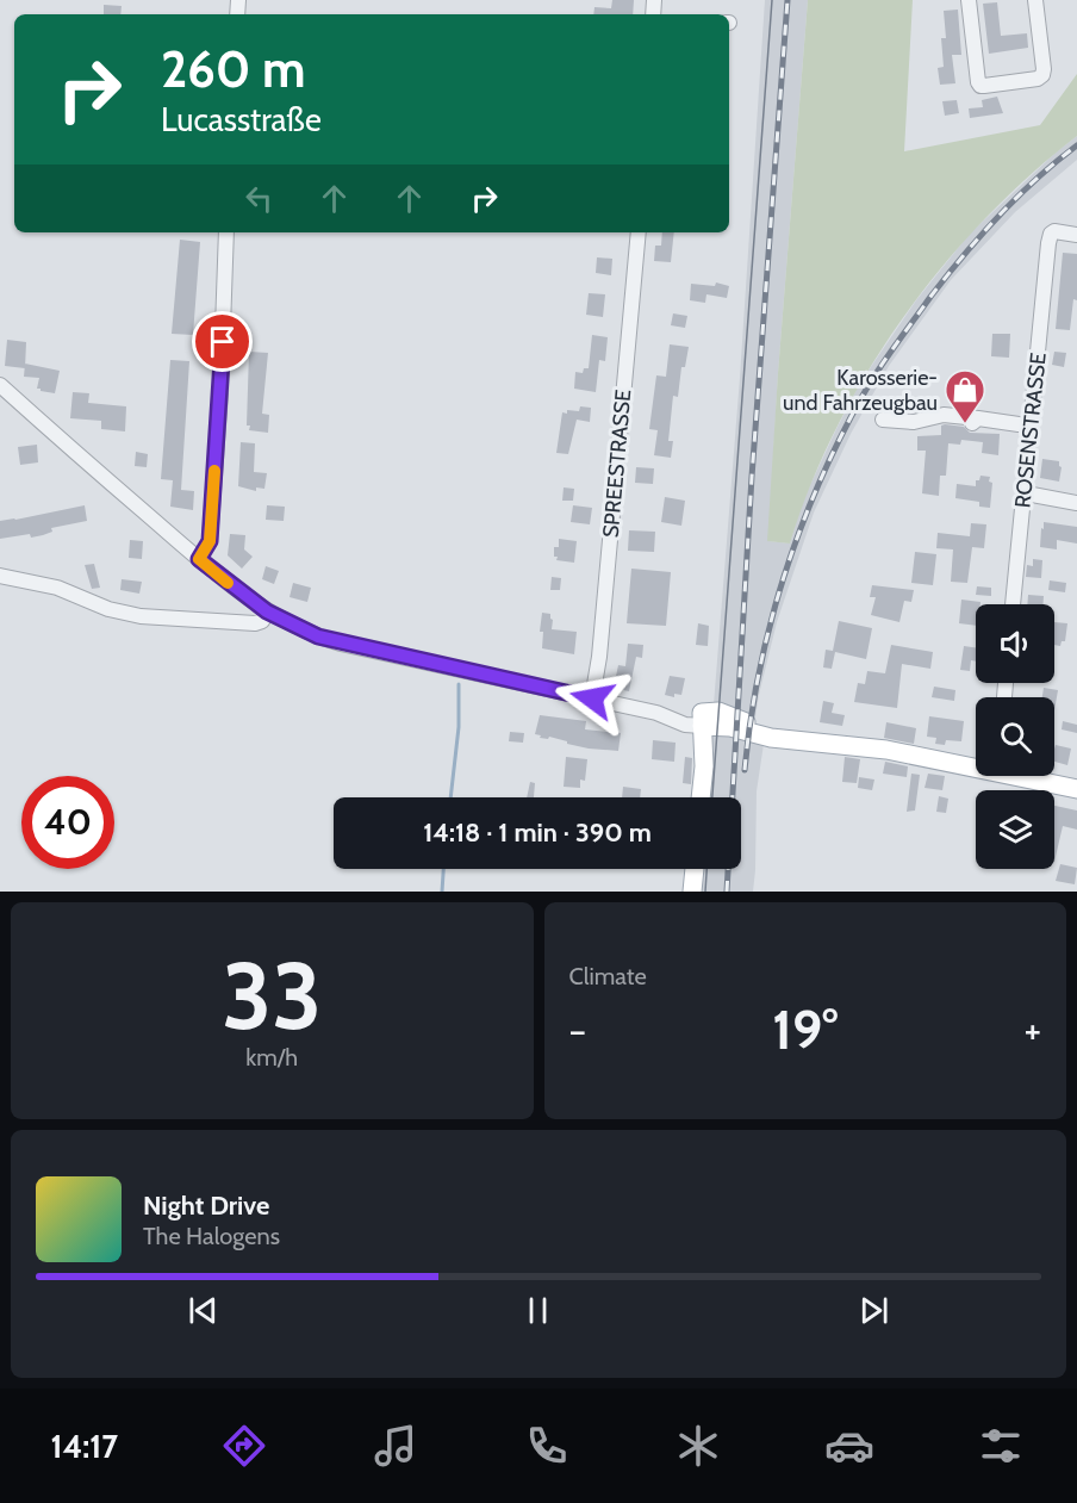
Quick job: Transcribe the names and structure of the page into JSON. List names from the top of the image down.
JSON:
{
  "streets": {
    "street": ["ROSENSTRASSE", "SPREESTRASSE"]
  },
  "places": {
    "shop": ["Karosserie- und Fahrzeugbau"]
  },
  "page": {
    "turn": ["260 m", "Lucasstraße"],
    "limit": "40",
    "trip": "14:18 · 1 min · 390 m",
    "tile": [
      ["33", "km/h"],
      "Climate"
    ],
    "heat": ["−", "19°", "+"],
    "song": ["Night Drive", "The Halogens"],
    "tabs": "14:17"
  }
}
